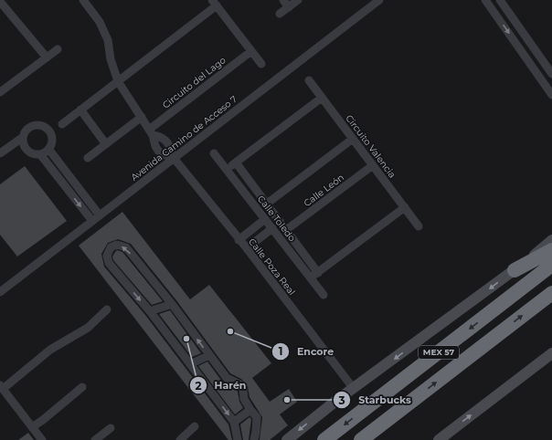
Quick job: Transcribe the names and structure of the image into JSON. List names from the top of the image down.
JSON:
{
  "streets": {
    "highway": ["MEX 57"],
    "street": [
      "Circuito del Lago",
      "Avenida Camino de Acceso 7",
      "Circuito Valencia",
      "Calle León",
      "Calle Toledo",
      "Calle Poza Real"
    ]
  },
  "crossings": [
    ["Avenida Camino de Acceso 7", "Calle Poza Real"],
    ["Circuito Valencia", "Calle León"],
    ["Calle León", "Calle Toledo"]
  ],
  "places": ["Encore", "Harén", "Starbucks"]
}
